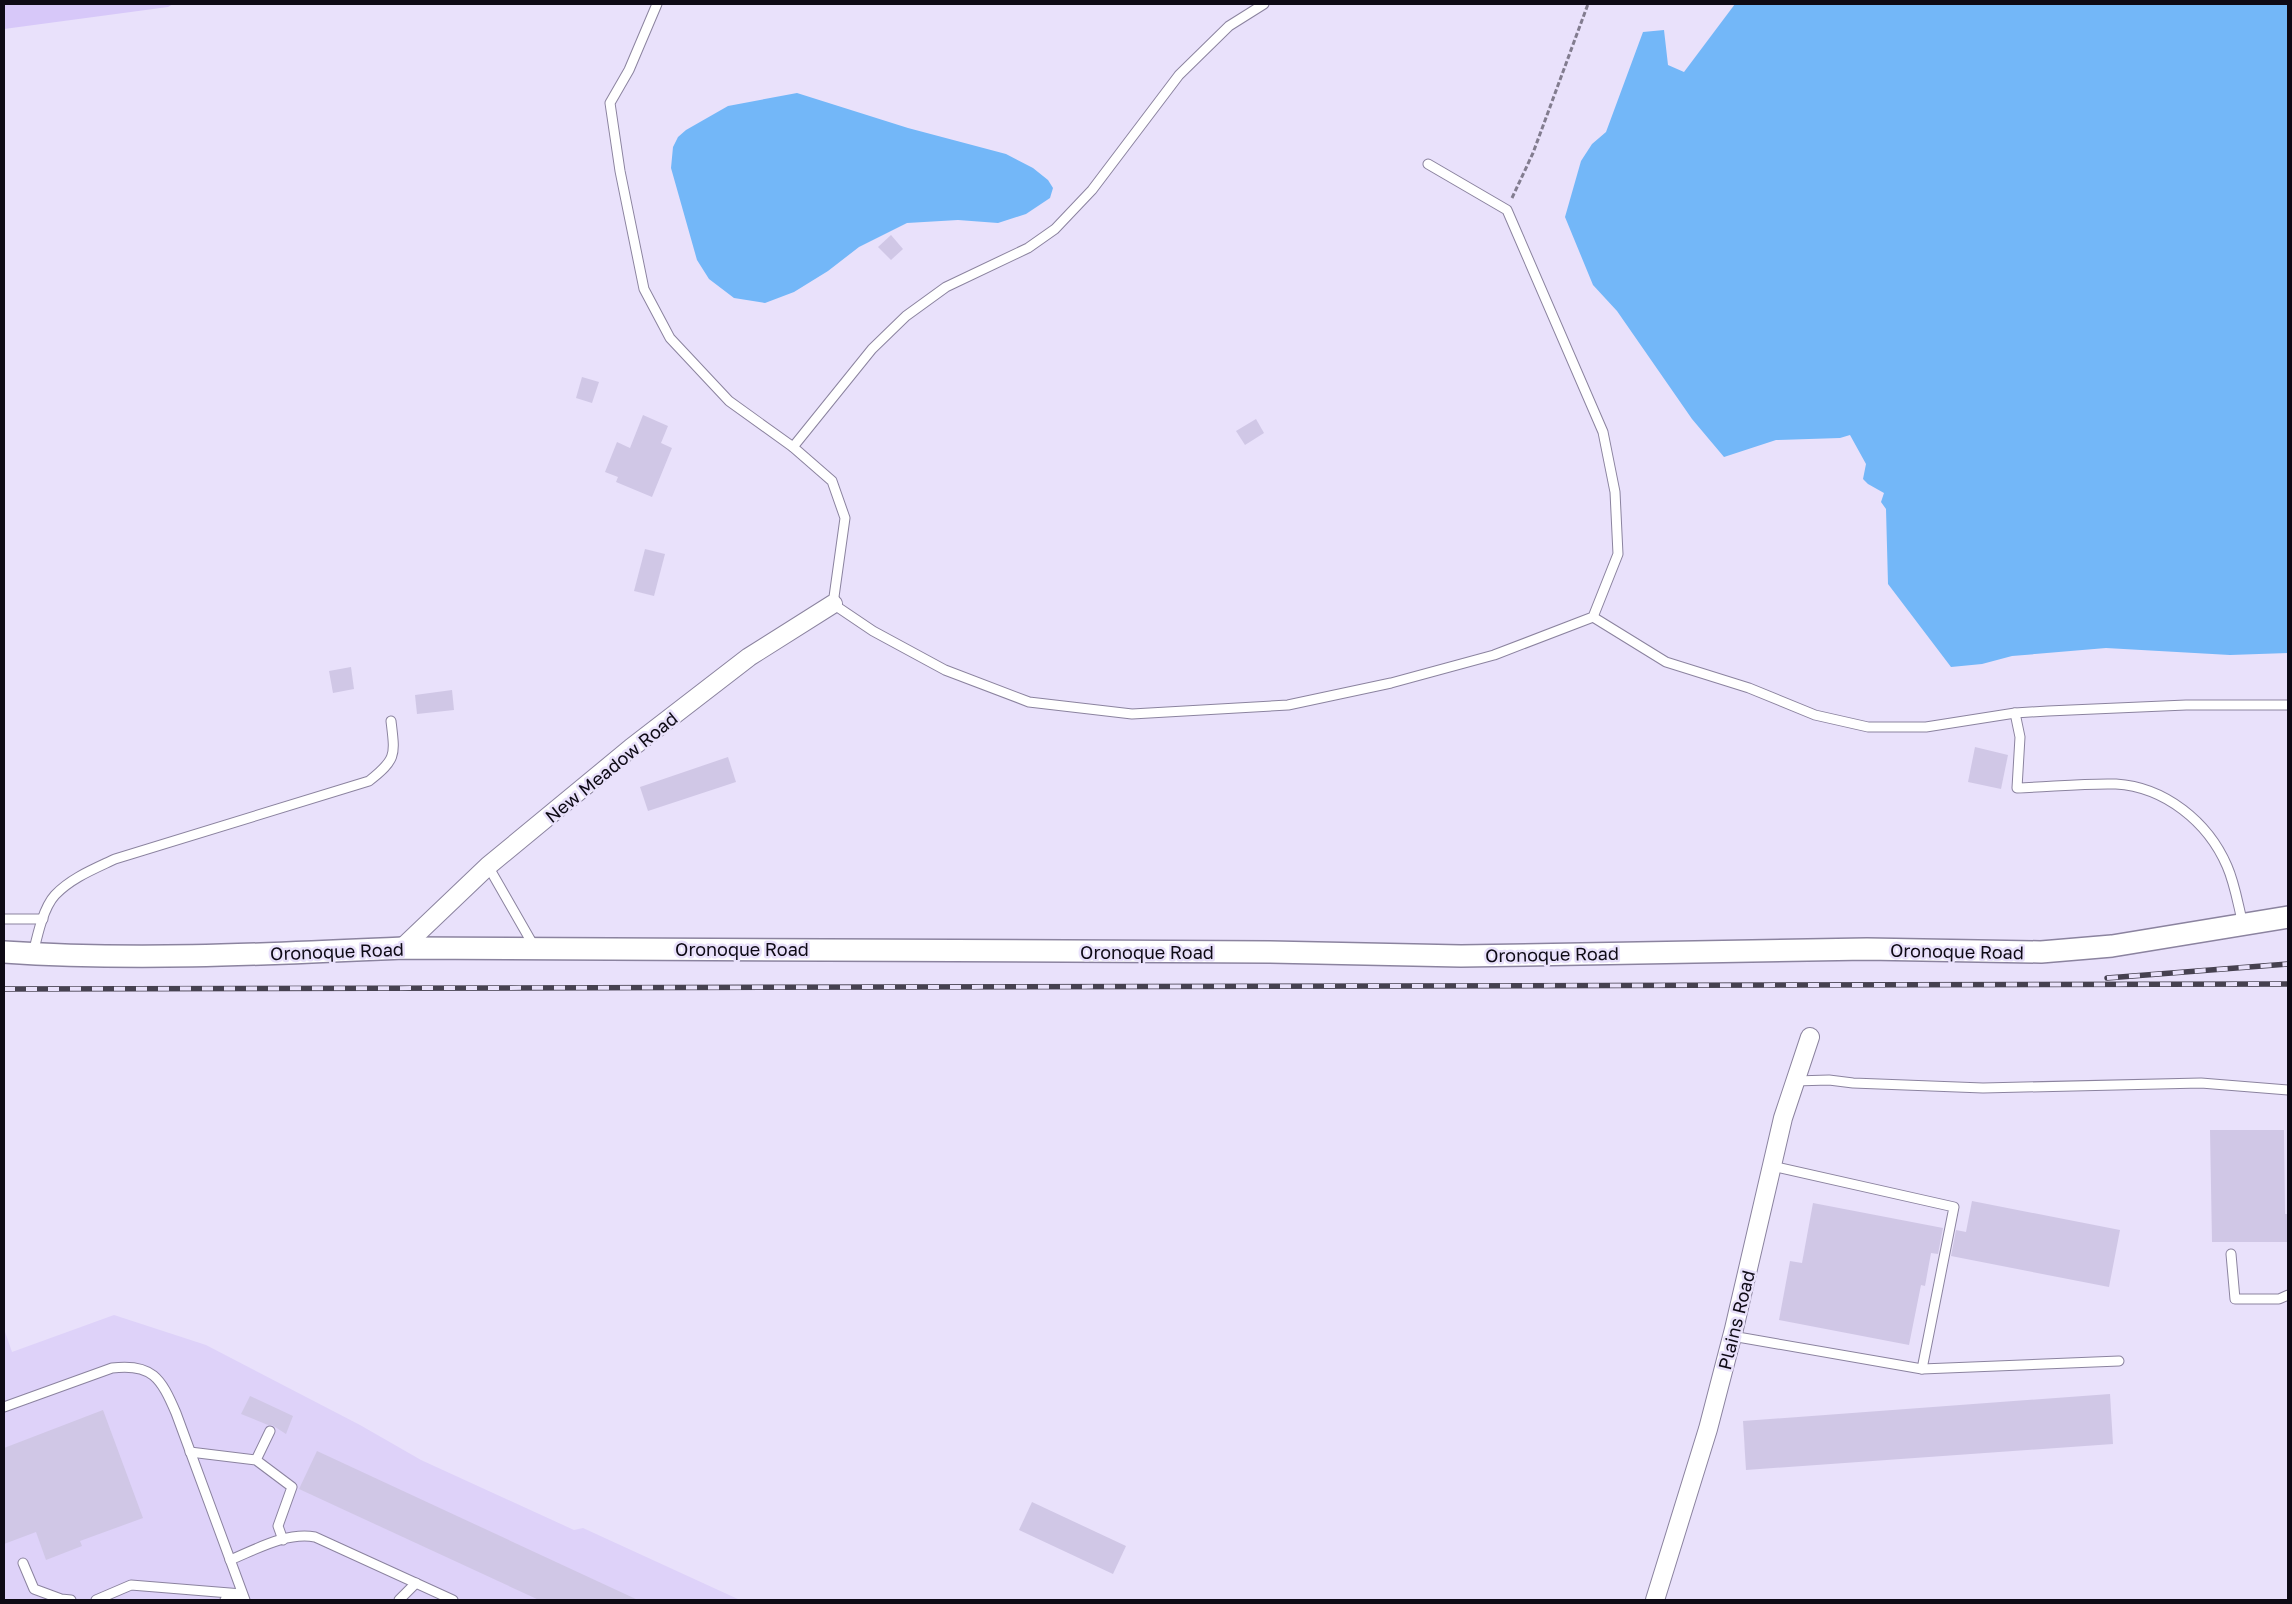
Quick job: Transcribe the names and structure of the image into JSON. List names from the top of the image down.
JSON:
{
  "streets": {
    "street": ["New Meadow Road", "Oronoque Road", "Plains Road"]
  },
  "crossings": [
    ["New Meadow Road", "Oronoque Road"]
  ]
}
